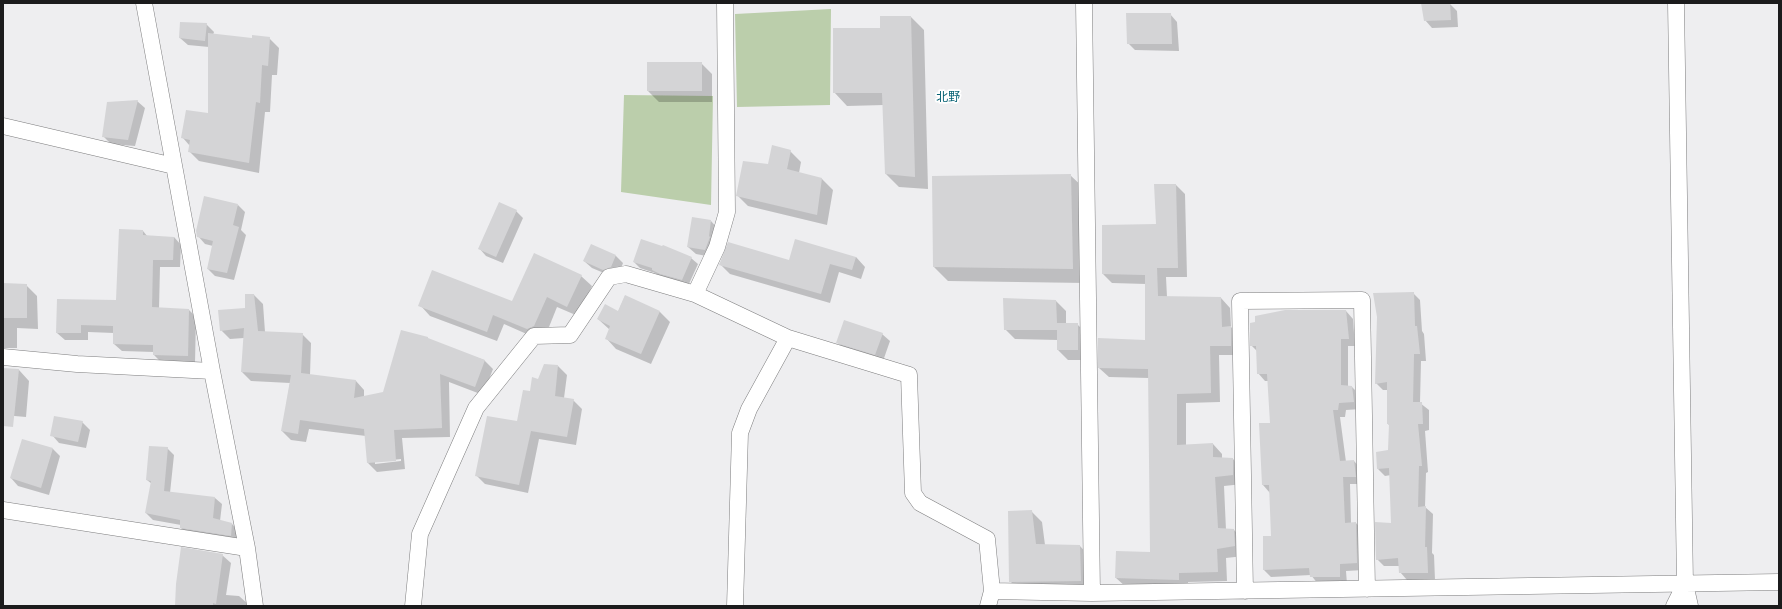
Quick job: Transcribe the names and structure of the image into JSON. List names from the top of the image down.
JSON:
{
  "districts": ["北野"]
}
